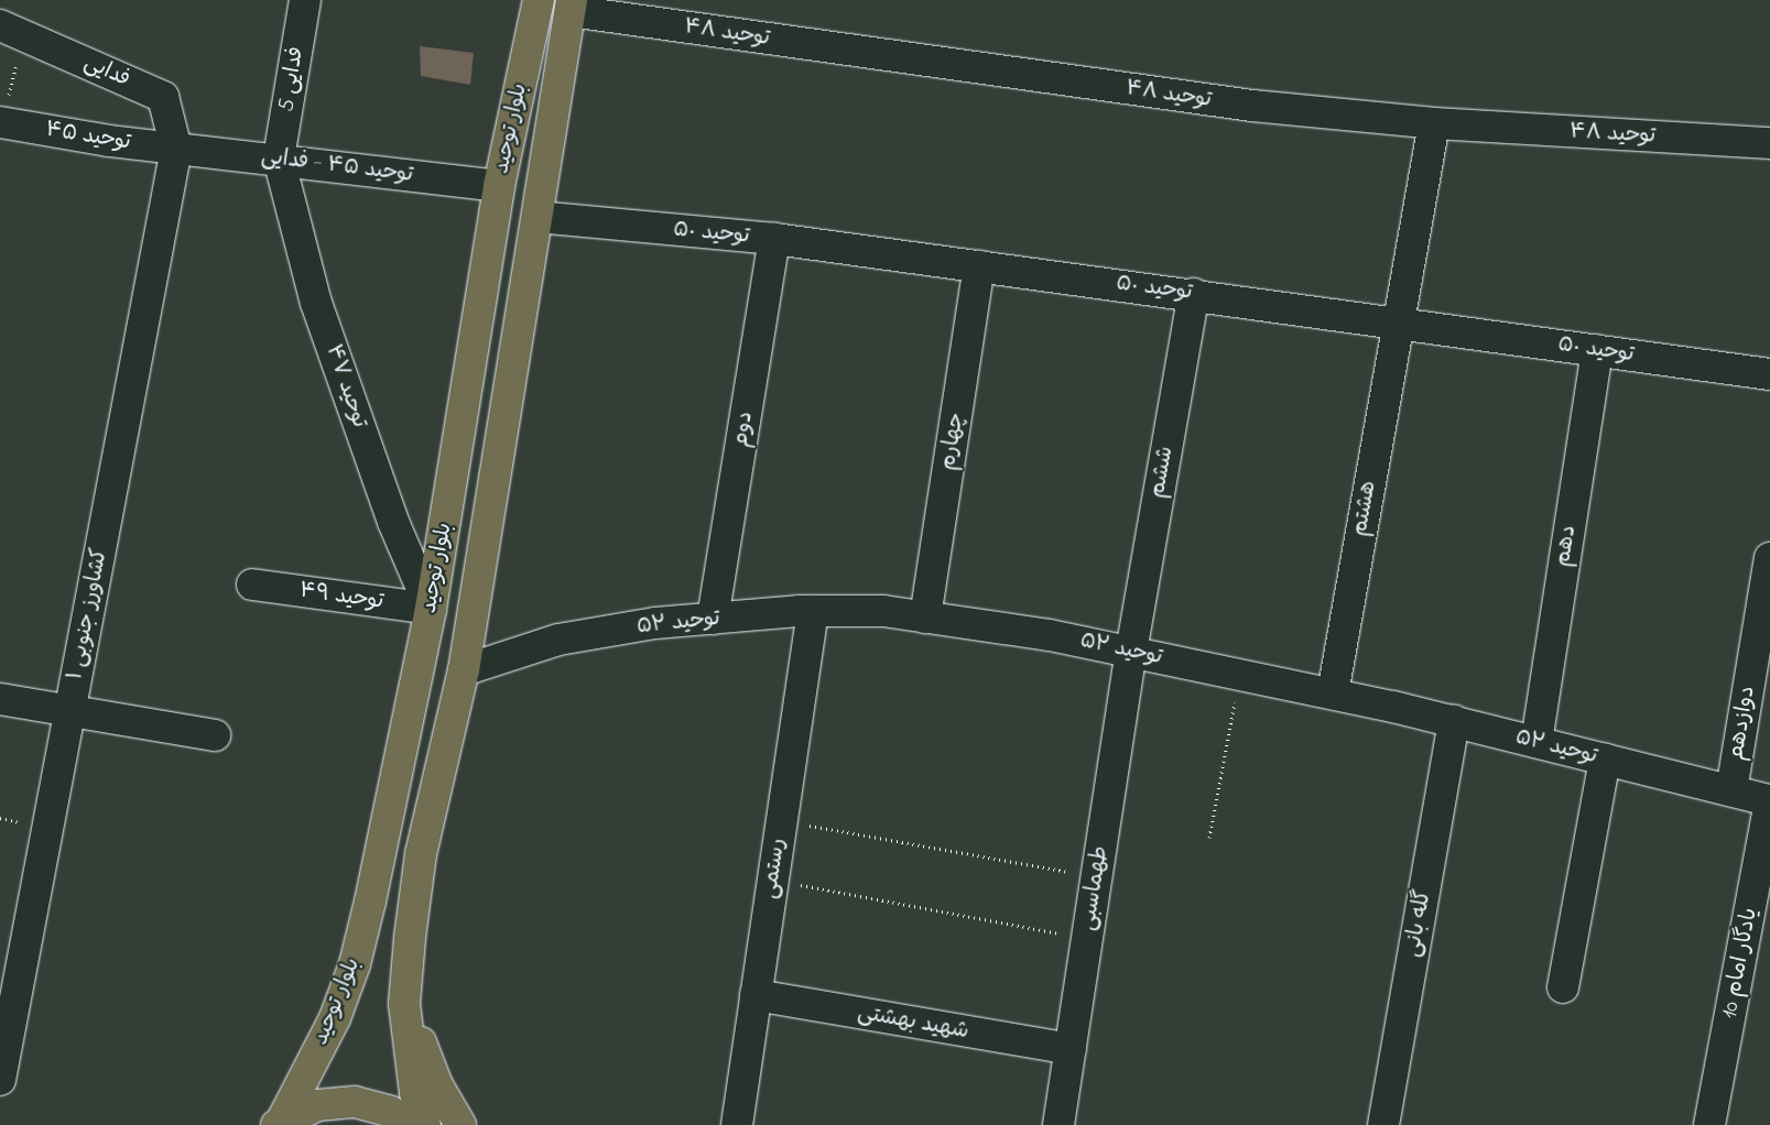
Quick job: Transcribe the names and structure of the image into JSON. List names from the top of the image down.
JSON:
{
  "streets": {
    "main road": ["بلوار توحید"],
    "street": [
      "توحید ۴۸",
      "فدایی",
      "فدایی 5",
      "توحید ۴۵",
      "توحید ۴۵ - فدایی",
      "توحید ۵۰",
      "توحید ۴۷",
      "دوم",
      "چهارم",
      "ششم",
      "هشتم",
      "دهم",
      "توحید ۴۹",
      "کشاورز جنوبی ۱",
      "توحید ۵۲",
      "دوازدهم",
      "رستمی",
      "طهماسبی",
      "گله بانی",
      "یادگار امام 10",
      "شهید بهشتی"
    ]
  },
  "crossings": [
    ["توحید ۴۸", "بلوار توحید"],
    ["توحید ۴۸", "هشتم"],
    ["فدایی", "توحید ۴۵"],
    ["فدایی", "توحید ۴۵ - فدایی"],
    ["فدایی", "کشاورز جنوبی ۱"],
    ["فدایی 5", "توحید ۴۵ - فدایی"],
    ["فدایی 5", "توحید ۴۷"],
    ["بلوار توحید", "توحید ۴۵ - فدایی"],
    ["بلوار توحید", "توحید ۵۰"],
    ["بلوار توحید", "توحید ۴۷"],
    ["بلوار توحید", "توحید ۴۹"],
    ["بلوار توحید", "توحید ۵۲"],
    ["توحید ۴۵", "توحید ۴۵ - فدایی"],
    ["توحید ۴۵", "کشاورز جنوبی ۱"],
    ["توحید ۴۵ - فدایی", "توحید ۴۷"],
    ["توحید ۴۵ - فدایی", "کشاورز جنوبی ۱"],
    ["توحید ۵۰", "دوم"],
    ["توحید ۵۰", "چهارم"],
    ["توحید ۵۰", "ششم"],
    ["توحید ۵۰", "هشتم"],
    ["توحید ۵۰", "دهم"],
    ["توحید ۴۷", "توحید ۴۹"],
    ["دوم", "توحید ۵۲"],
    ["چهارم", "توحید ۵۲"],
    ["ششم", "توحید ۵۲"],
    ["ششم", "طهماسبی"],
    ["هشتم", "توحید ۵۲"],
    ["دهم", "توحید ۵۲"],
    ["توحید ۵۲", "دوازدهم"],
    ["توحید ۵۲", "رستمی"],
    ["توحید ۵۲", "طهماسبی"],
    ["توحید ۵۲", "گله بانی"],
    ["توحید ۵۲", "یادگار امام 10"],
    ["رستمی", "شهید بهشتی"],
    ["طهماسبی", "شهید بهشتی"]
  ]
}
